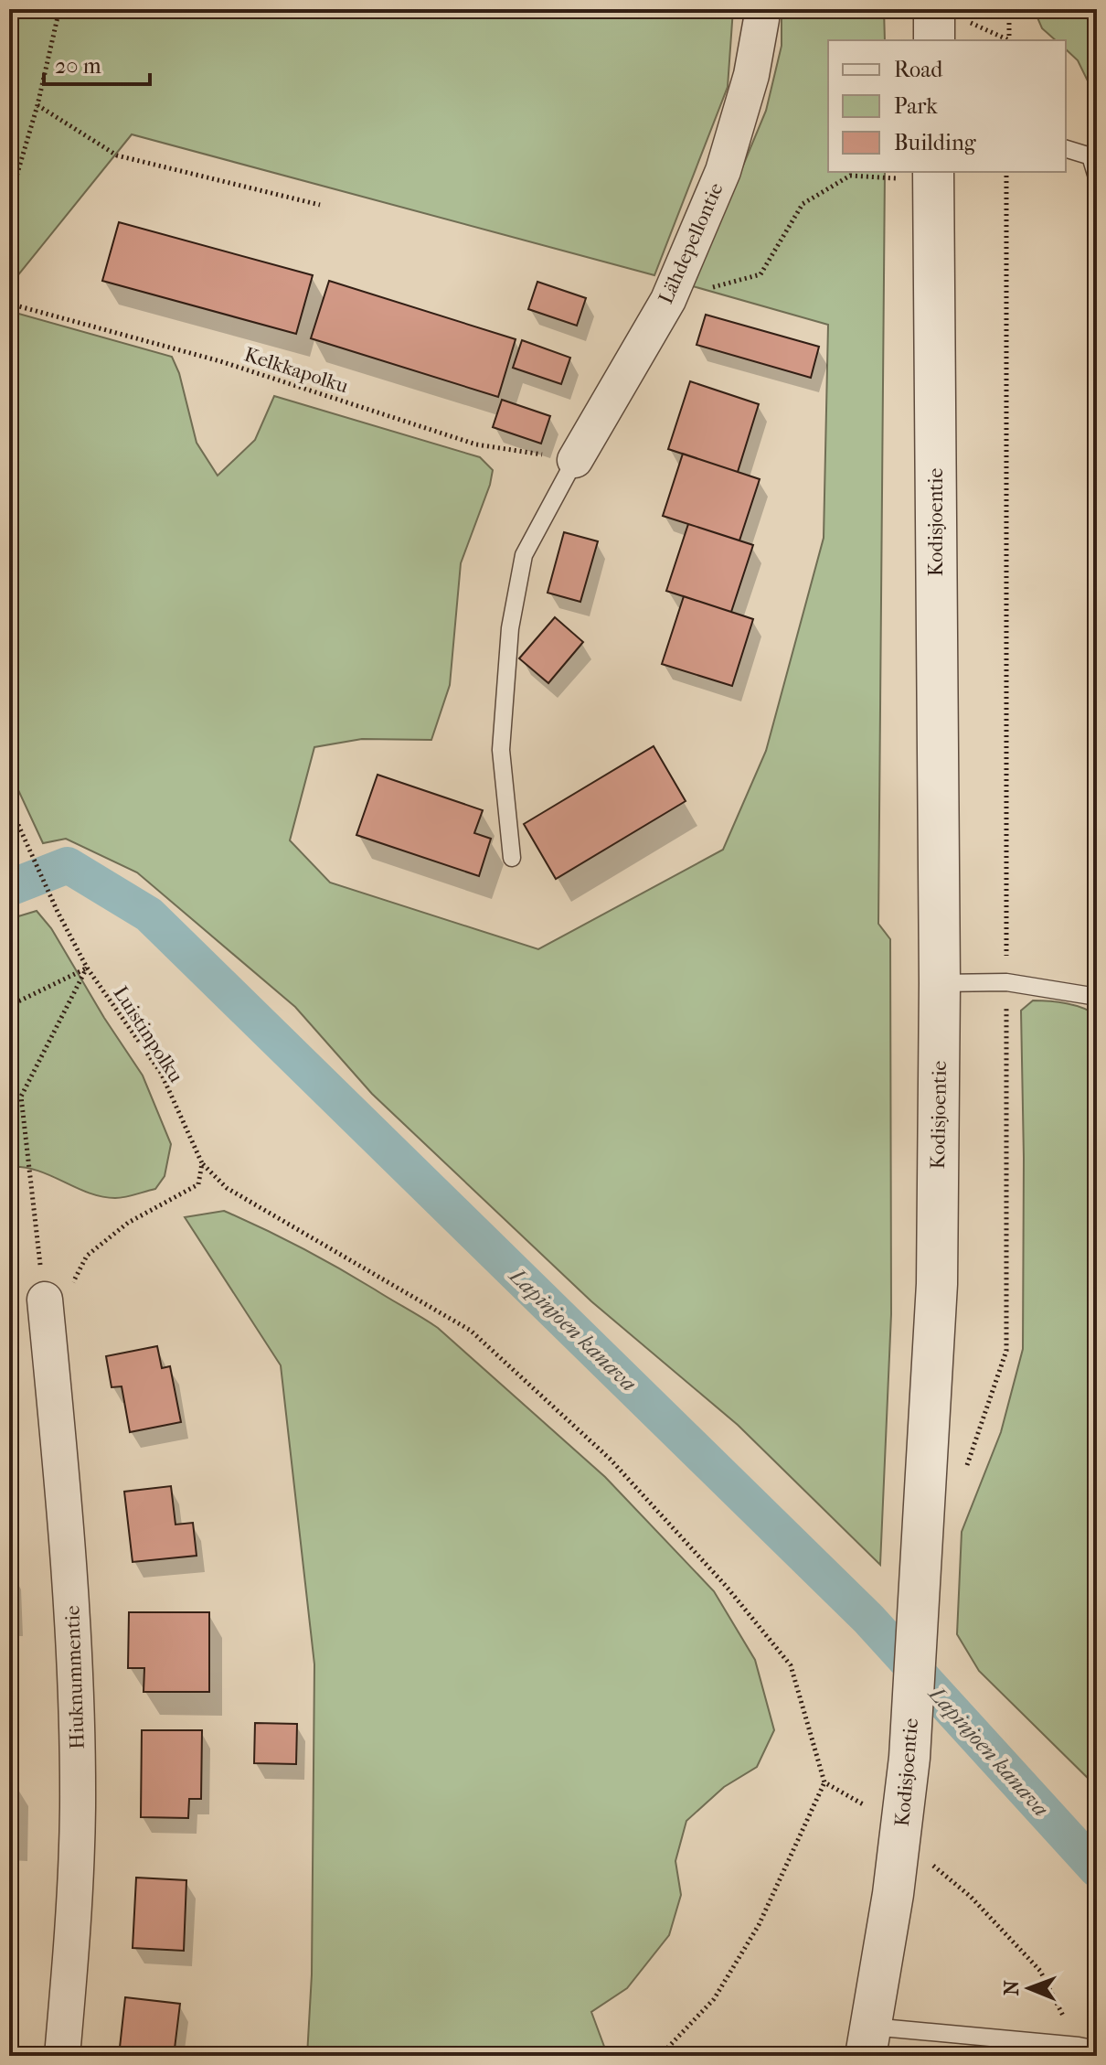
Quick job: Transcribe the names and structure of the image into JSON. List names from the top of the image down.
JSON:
{
  "streets": {
    "street": ["Lähdepellontie", "Kodisjoentie", "Hiuknummentie"],
    "path": ["Kelkkapolku", "Luistinpolku"]
  },
  "crossings": [
    ["Lähdepellontie", "Kelkkapolku"]
  ],
  "water": ["Lapinjoen kanava"],
  "legend": ["Road", "Park", "Building"],
  "scale_bar": "20 m",
  "north": "left"
}
